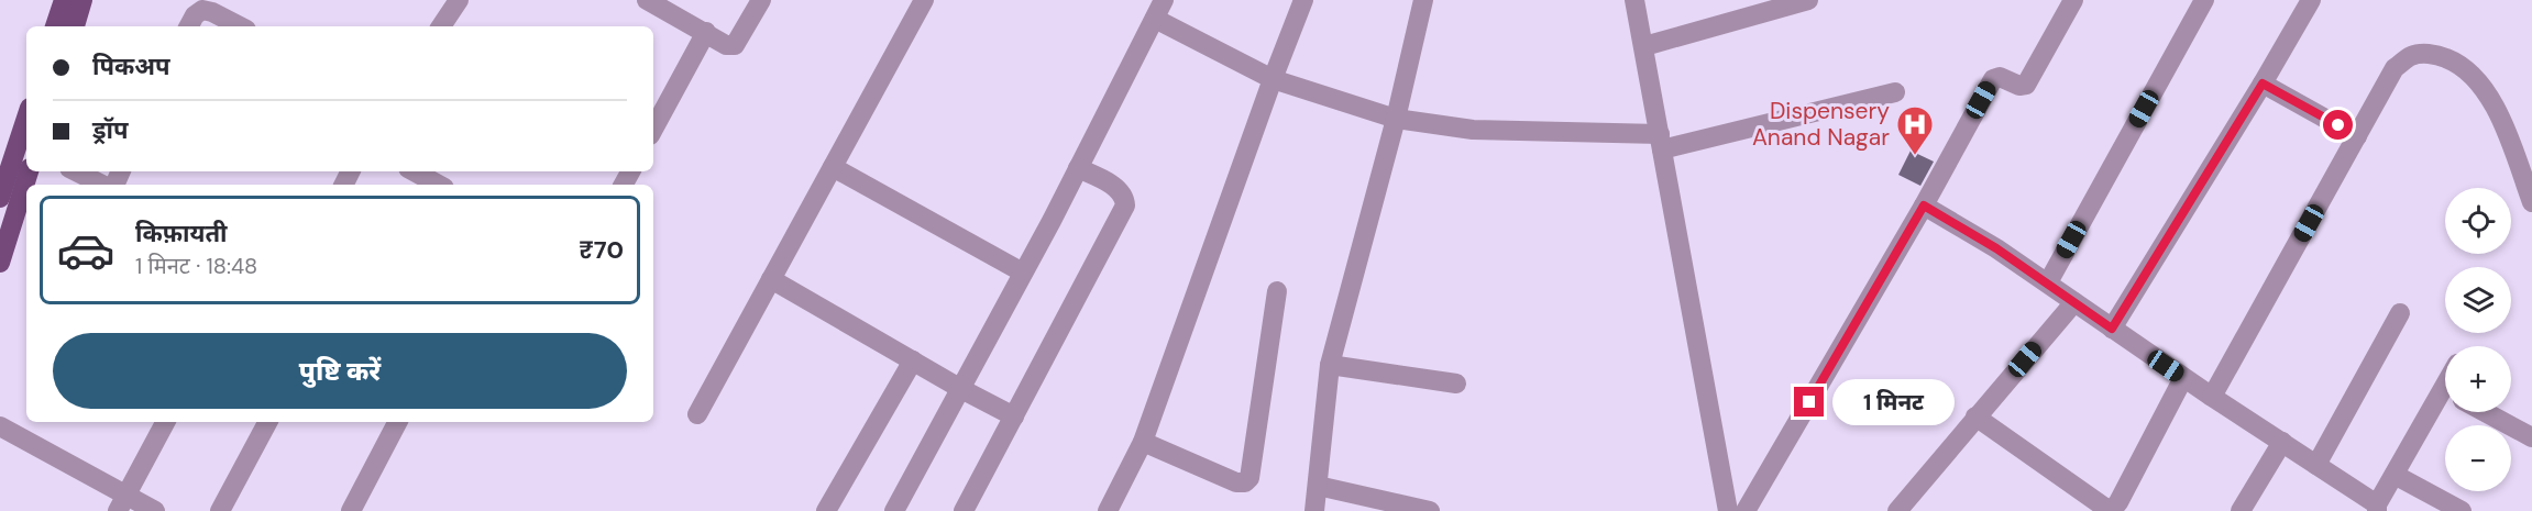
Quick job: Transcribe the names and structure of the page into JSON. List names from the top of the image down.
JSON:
{
  "places": {
    "hospital": ["Dispensery Anand Nagar"]
  },
  "page": {
    "banner": ["पिकअप", "ड्रॉप"],
    "map_buttons": ["+", "−"],
    "list": [
      {
        "name": "किफ़ायती",
        "note": "1 मिनट · 18:48",
        "value": "₹70"
      }
    ],
    "buttons": "पुष्टि करें",
    "bubble": "1 मिनट"
  }
}
